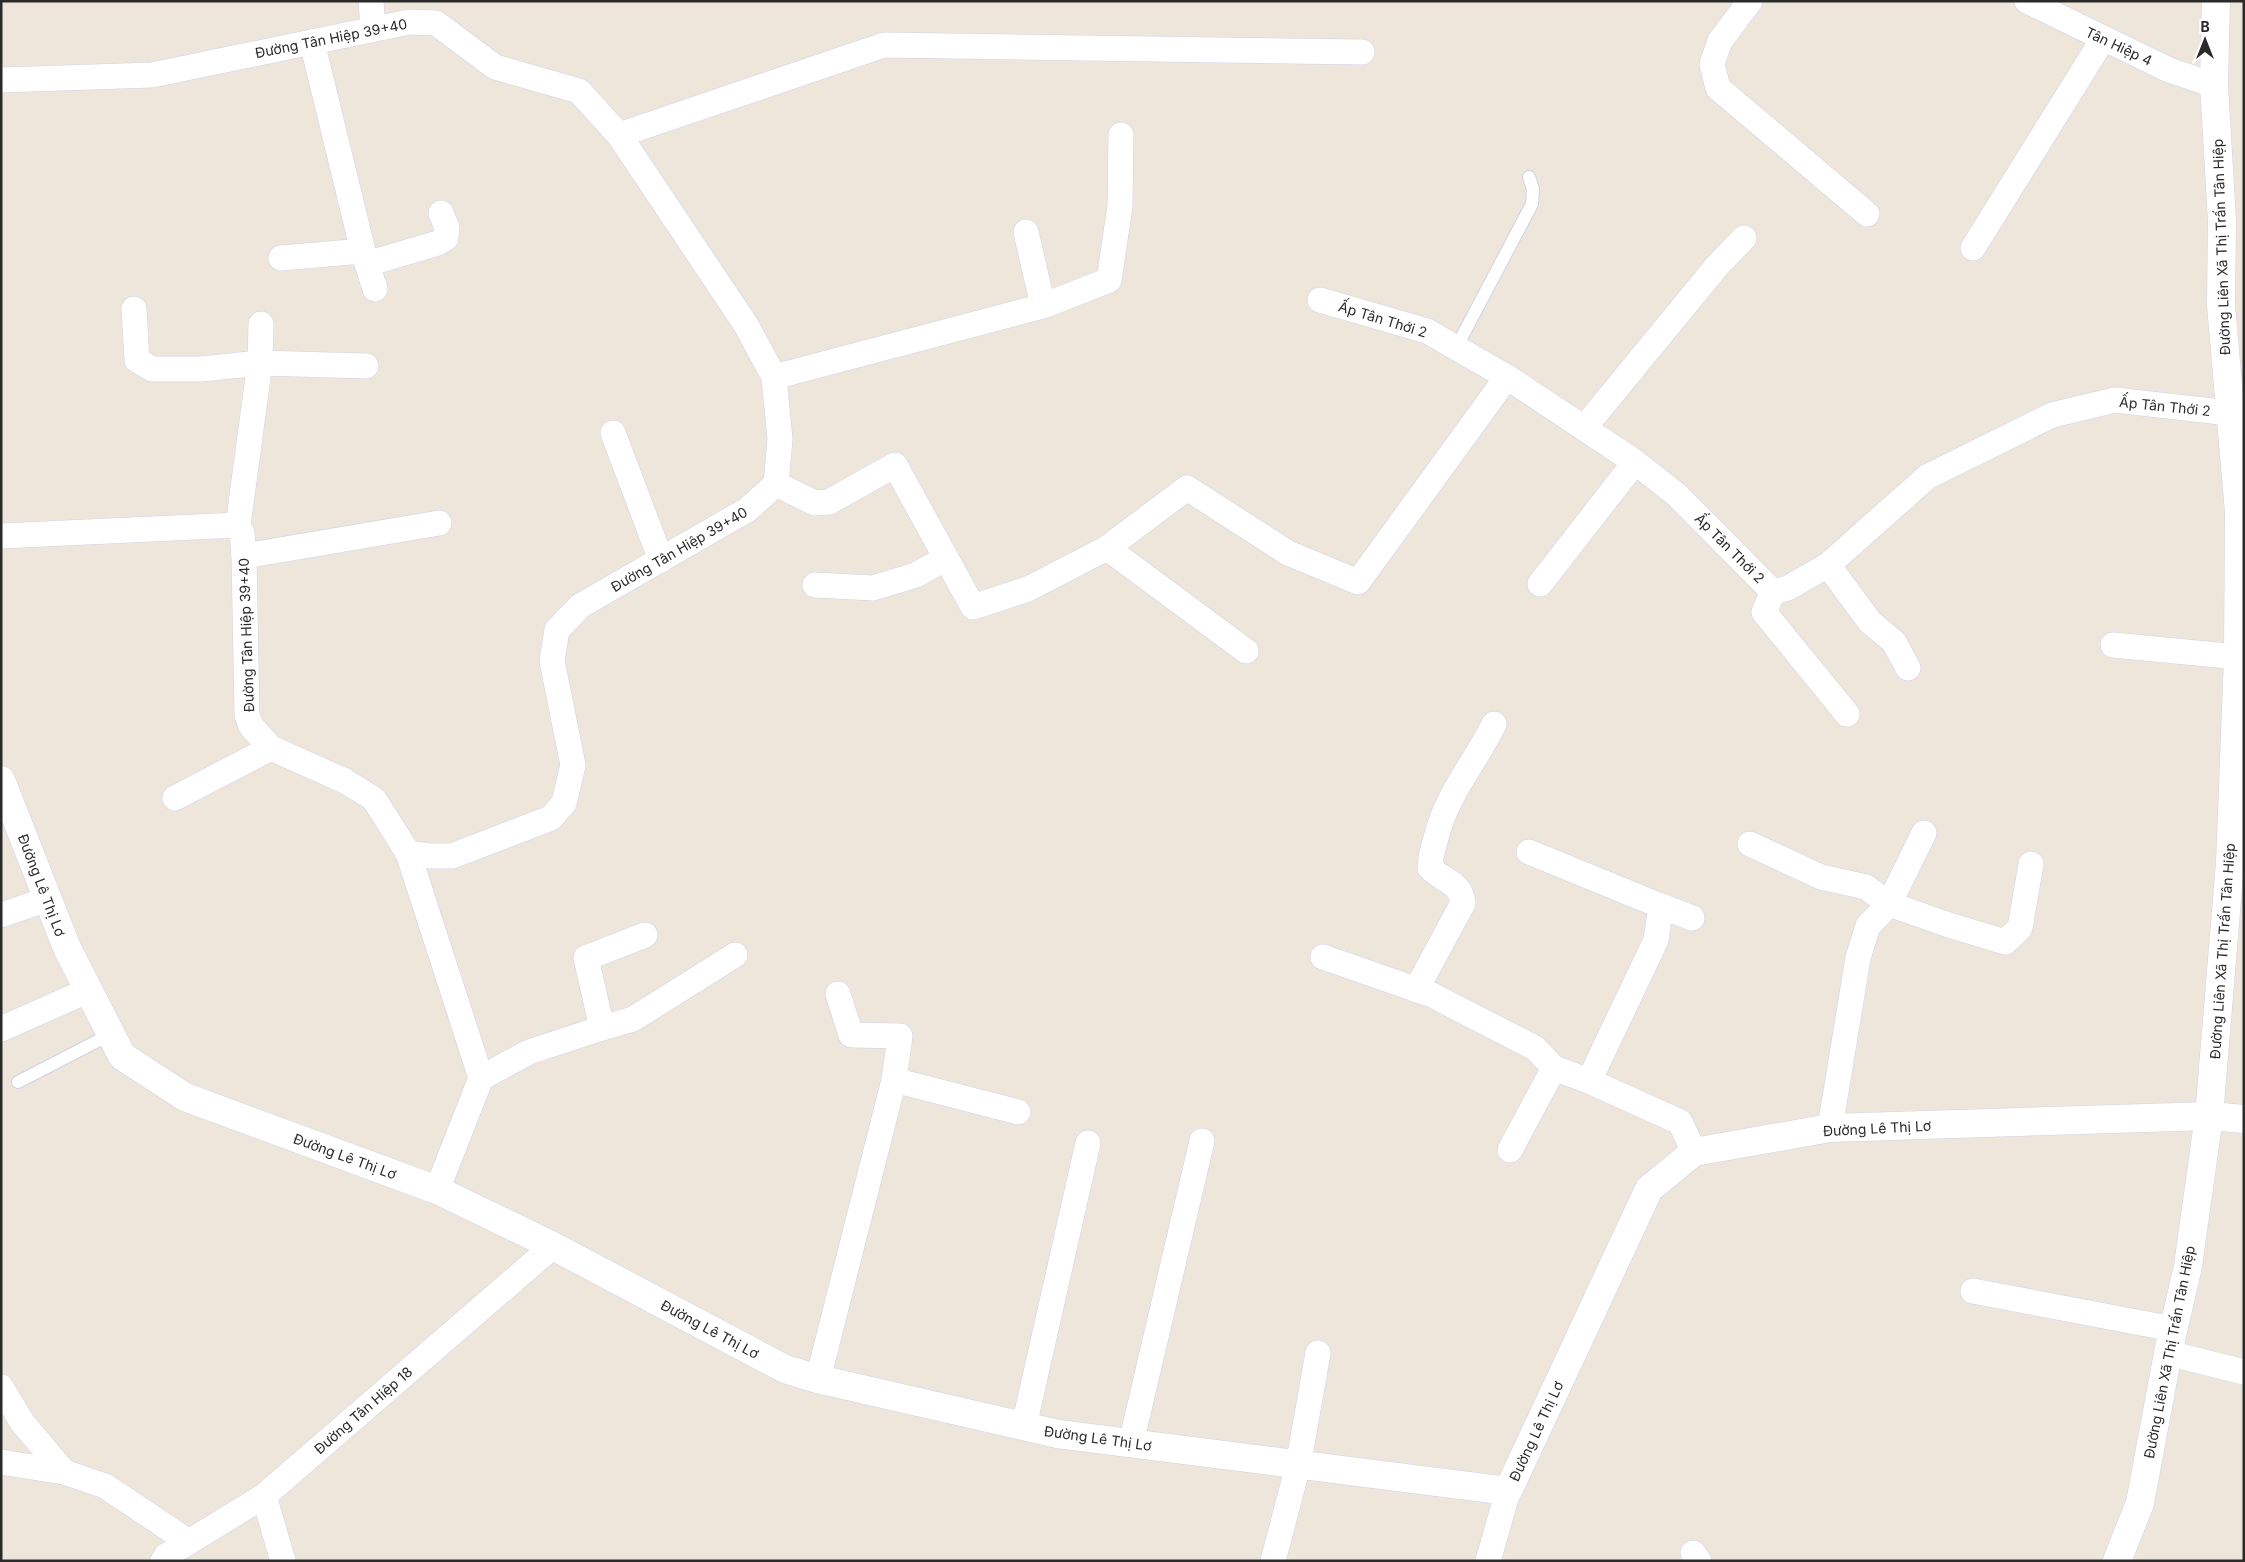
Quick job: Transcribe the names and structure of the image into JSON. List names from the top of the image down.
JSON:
{
  "streets": {
    "street": [
      "Đường Tân Hiệp 39+40",
      "Tân Hiệp 4",
      "Đường Liên Xã Thị Trấn Tân Hiệp",
      "Ấp Tân Thới 2",
      "Đường Lê Thị Lơ",
      "Đường Tân Hiệp 18"
    ]
  },
  "crossings": [
    ["Tân Hiệp 4", "Đường Liên Xã Thị Trấn Tân Hiệp"],
    ["Đường Liên Xã Thị Trấn Tân Hiệp", "Ấp Tân Thới 2"],
    ["Đường Liên Xã Thị Trấn Tân Hiệp", "Đường Lê Thị Lơ"],
    ["Đường Lê Thị Lơ", "Đường Tân Hiệp 18"]
  ],
  "north": "top"
}
